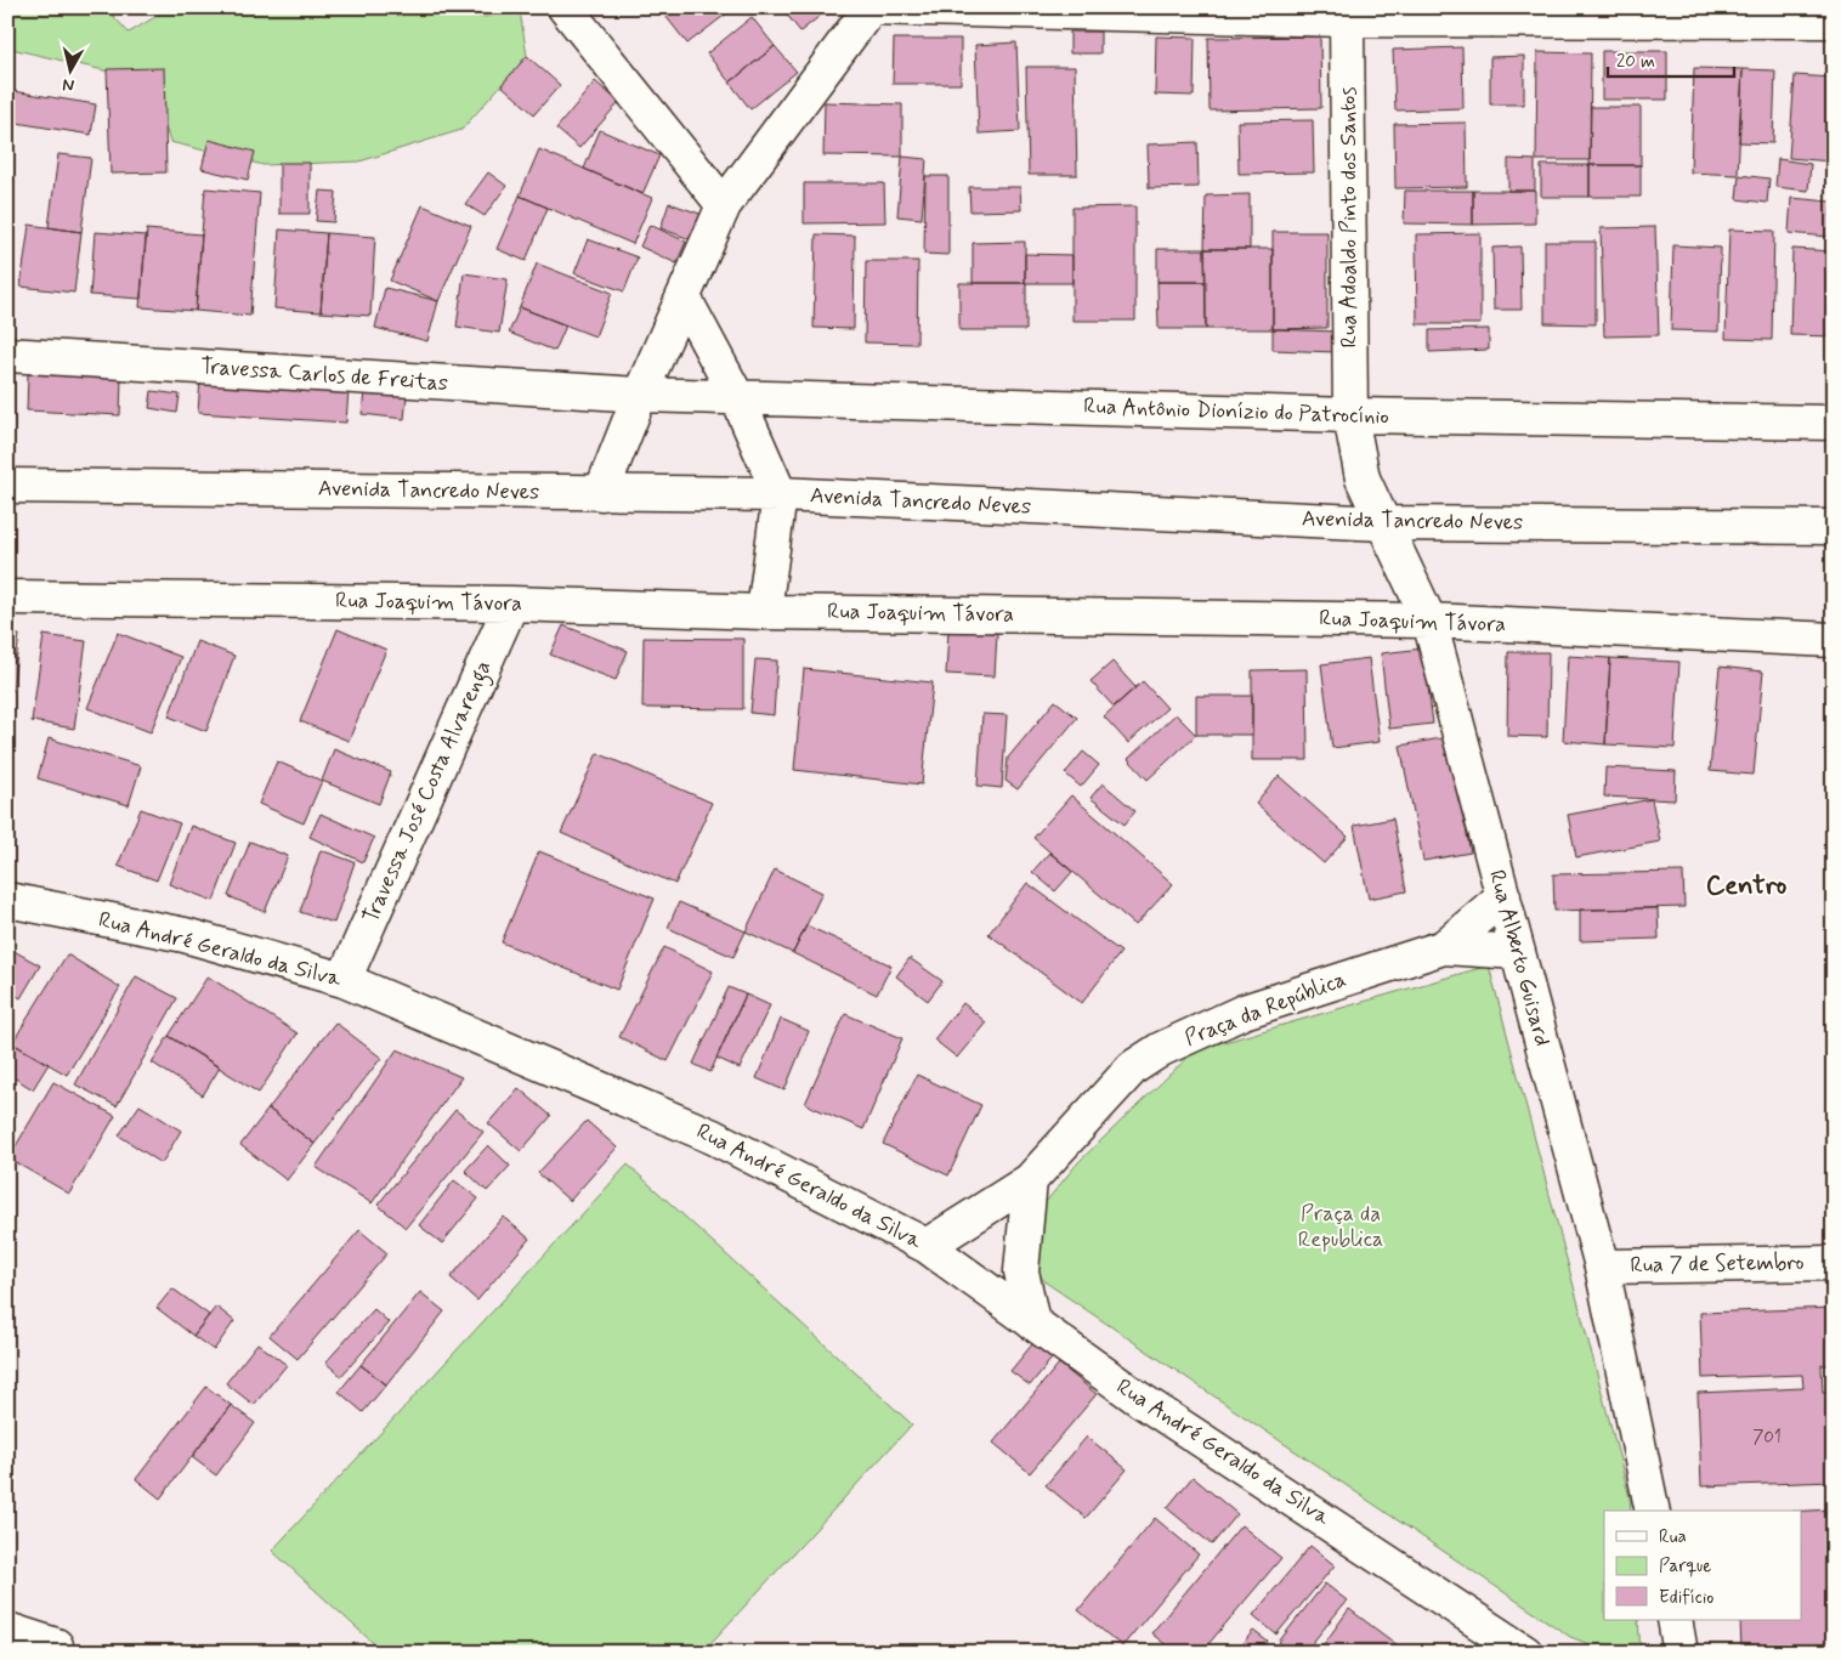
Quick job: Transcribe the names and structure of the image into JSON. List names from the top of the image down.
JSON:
{
  "streets": {
    "street": [
      "Rua Adoaldo Pinto dos Santos",
      "Travessa Carlos de Freitas",
      "Rua Antônio Dionízio do Patrocínio",
      "Avenida Tancredo Neves",
      "Rua Joaquim Távora",
      "Travessa José Costa Alvarenga",
      "Rua André Geraldo da Silva",
      "Rua Alberto Guisard",
      "Praça da República",
      "Rua 7 de Setembro"
    ]
  },
  "crossings": [
    ["Rua Adoaldo Pinto dos Santos", "Rua Antônio Dionízio do Patrocínio"],
    ["Rua Adoaldo Pinto dos Santos", "Rua Alberto Guisard"],
    ["Travessa Carlos de Freitas", "Rua Antônio Dionízio do Patrocínio"],
    ["Rua Antônio Dionízio do Patrocínio", "Rua Alberto Guisard"],
    ["Avenida Tancredo Neves", "Rua Alberto Guisard"],
    ["Rua Joaquim Távora", "Travessa José Costa Alvarenga"],
    ["Rua Joaquim Távora", "Rua Alberto Guisard"],
    ["Travessa José Costa Alvarenga", "Rua André Geraldo da Silva"],
    ["Rua André Geraldo da Silva", "Praça da República"],
    ["Rua Alberto Guisard", "Praça da República"],
    ["Rua Alberto Guisard", "Rua 7 de Setembro"]
  ],
  "districts": ["Centro"],
  "parks": ["Praça da Republica"],
  "house_numbers": ["701"],
  "legend": ["Rua", "Parque", "Edifício"],
  "scale_bar": "20 m",
  "north": "bottom"
}
